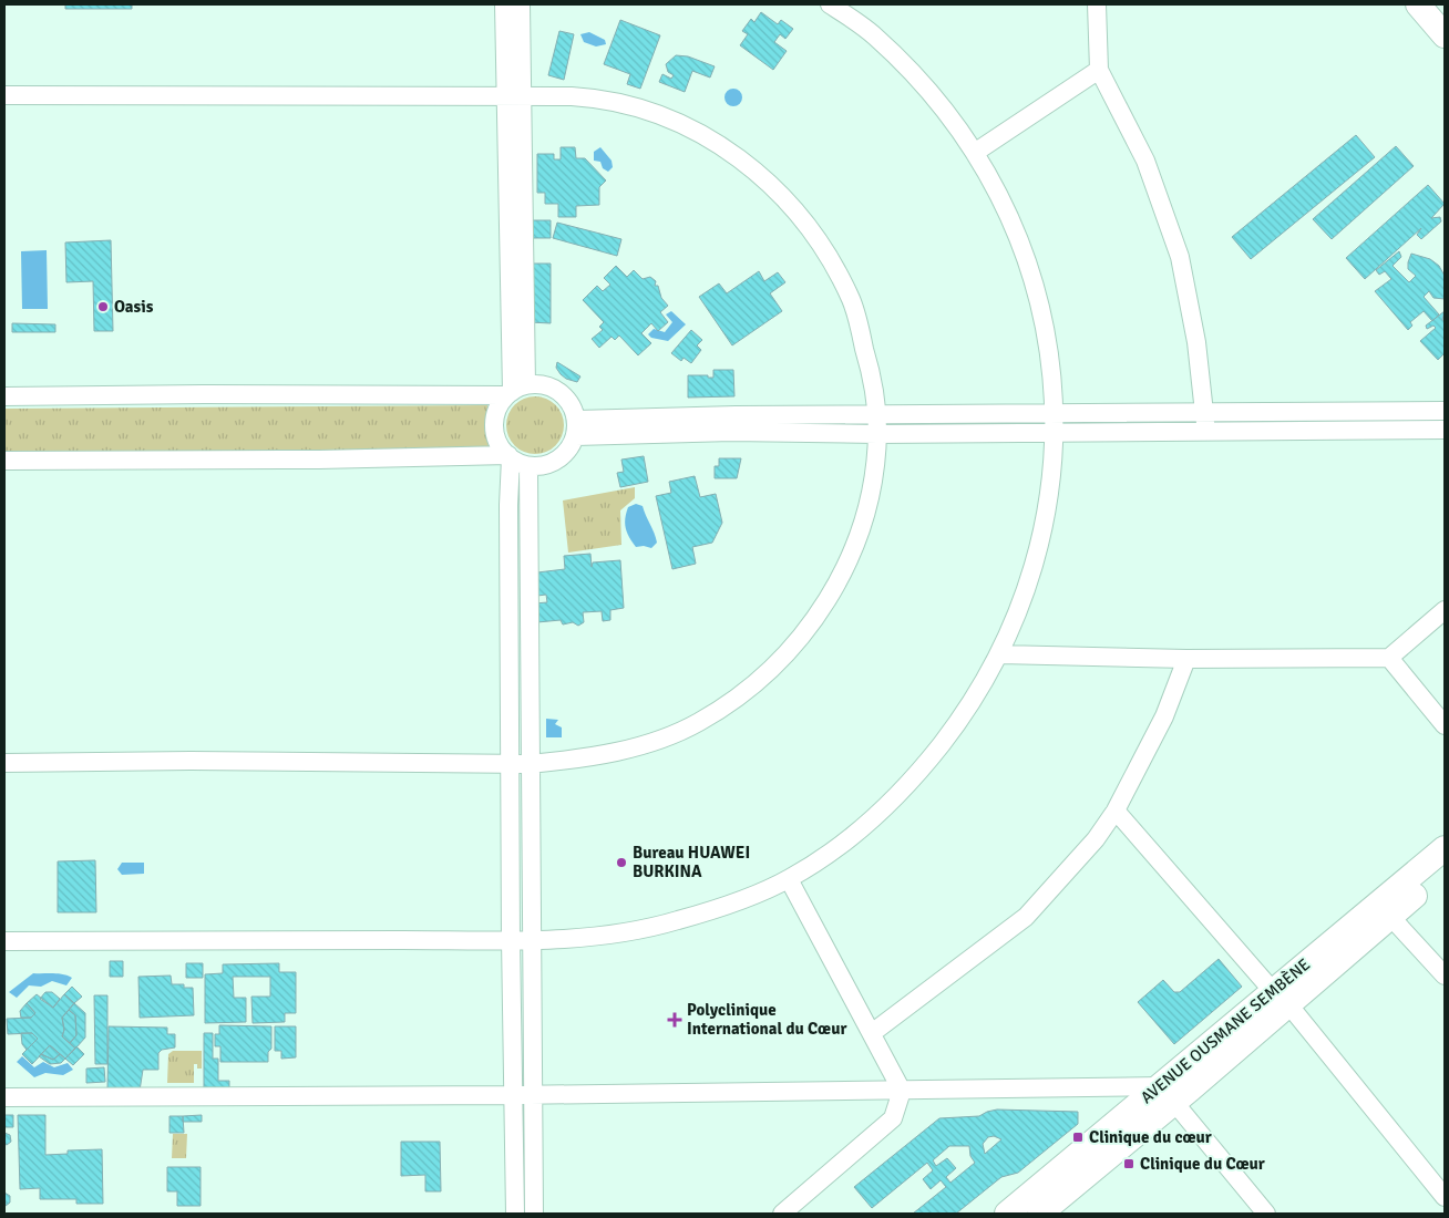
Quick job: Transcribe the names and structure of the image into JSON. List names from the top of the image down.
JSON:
{
  "streets": {
    "main road": ["AVENUE OUSMANE SEMBÈNE"]
  },
  "places": {
    "other": ["Oasis", "Bureau HUAWEI BURKINA"],
    "health": ["Polyclinique International du Cœur"],
    "transit": ["Clinique du cœur", "Clinique du Cœur"]
  }
}
